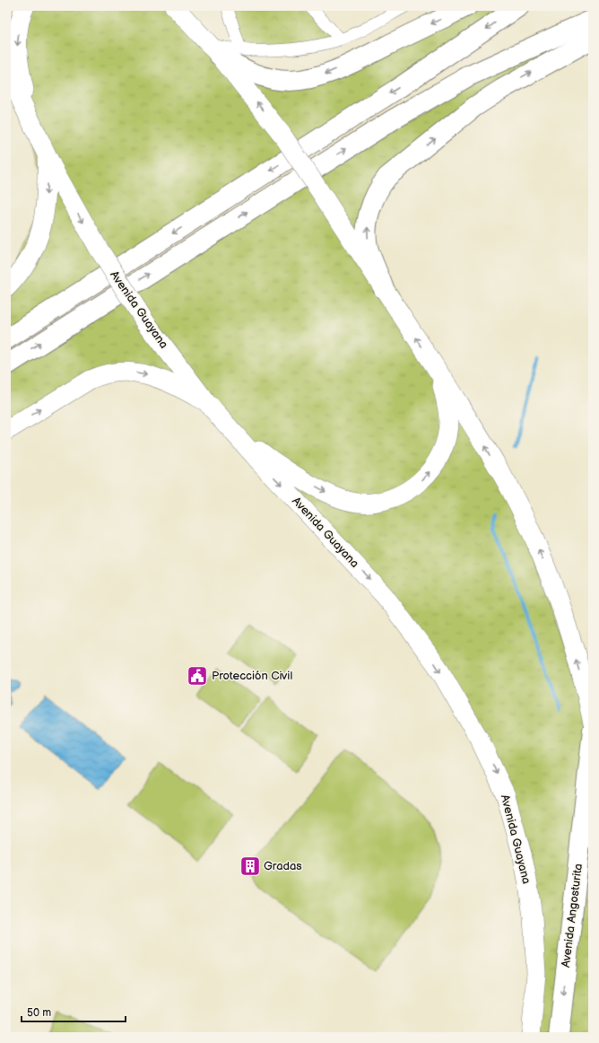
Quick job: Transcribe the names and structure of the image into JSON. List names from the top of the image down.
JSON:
{
  "streets": {
    "highway": ["Avenida Angosturita"],
    "main road": ["Avenida Guayana"]
  },
  "one_way": ["Avenida Guayana", "Avenida Angosturita"],
  "places": {
    "public building": ["Protección Civil"],
    "building": ["Gradas"]
  },
  "scale_bar": "50 m"
}
